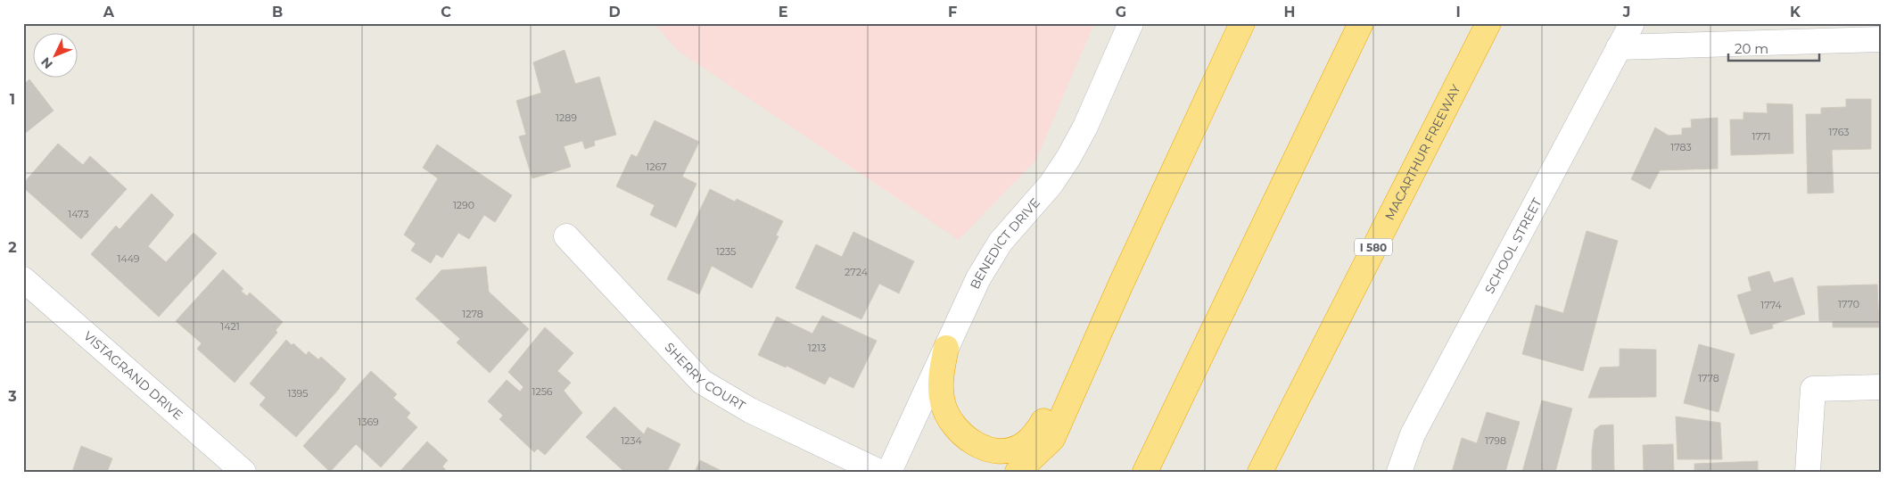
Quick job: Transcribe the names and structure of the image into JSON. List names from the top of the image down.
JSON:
{
  "streets": {
    "highway": ["MACARTHUR FREEWAY", "I 580"],
    "street": [
      "BENEDICT DRIVE",
      "SCHOOL STREET",
      "VISTAGRAND DRIVE",
      "SHERRY COURT"
    ]
  },
  "house_numbers": [
    "1289",
    "1763",
    "1771",
    "1783",
    "1267",
    "1290",
    "1473",
    "1235",
    "1449",
    "2724",
    "1770",
    "1774",
    "1278",
    "1421",
    "1213",
    "1778",
    "1256",
    "1395",
    "1369",
    "1234",
    "1798"
  ],
  "scale_bar": "20 m",
  "north": "bottom left",
  "grid": {
    "columns": [
      "A",
      "B",
      "C",
      "D",
      "E",
      "F",
      "G",
      "H",
      "I",
      "J",
      "K"
    ],
    "rows": ["1", "2", "3"]
  }
}
